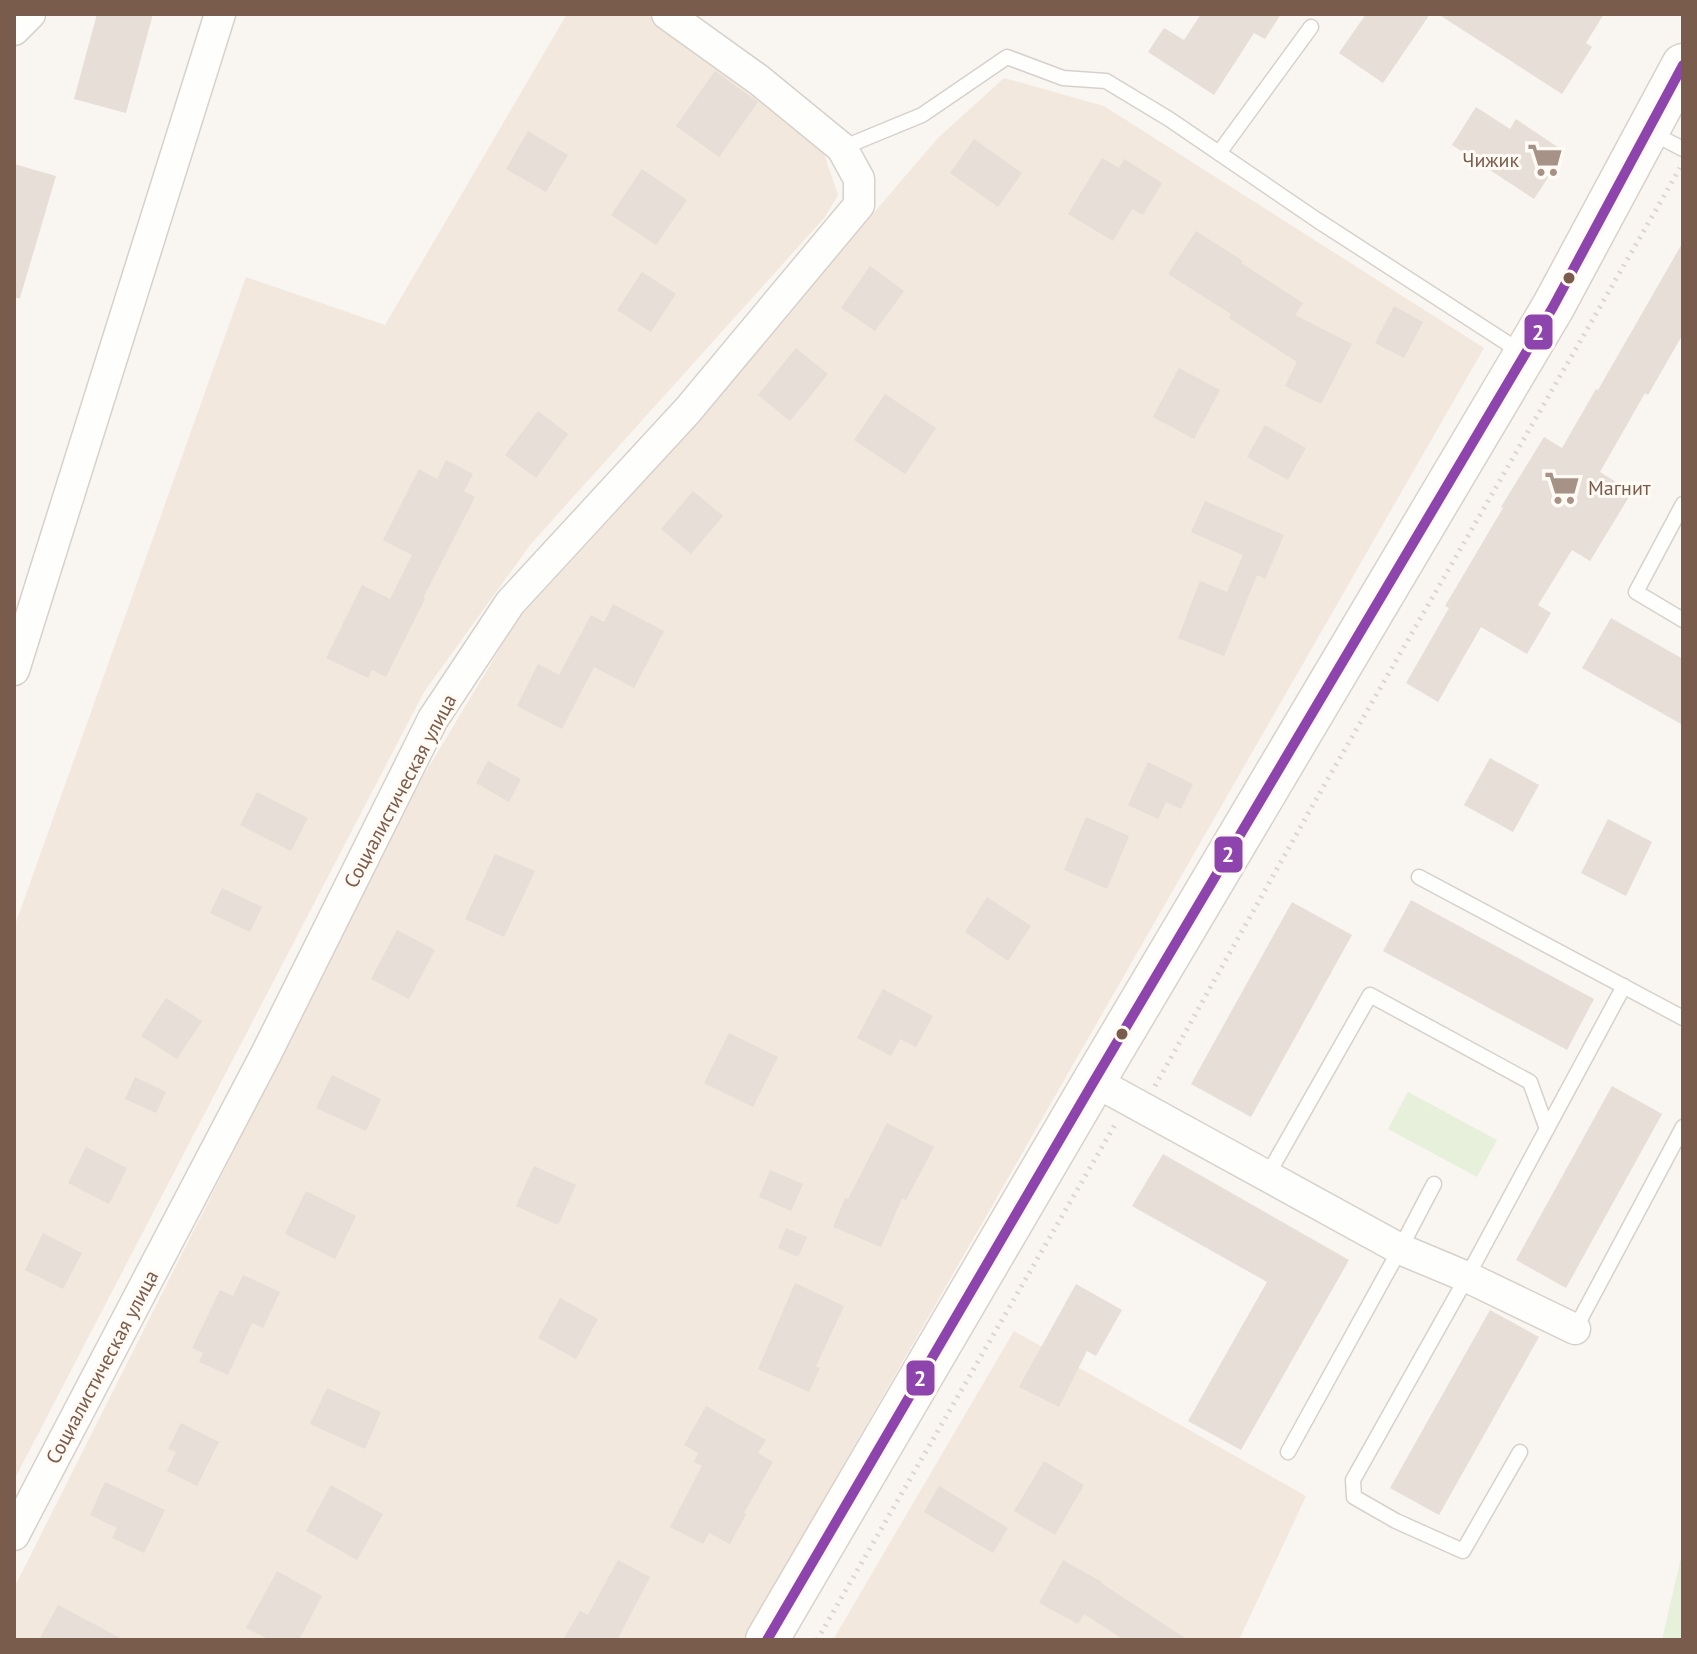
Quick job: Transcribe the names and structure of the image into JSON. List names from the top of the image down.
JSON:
{
  "streets": {
    "street": ["Социалистическая улица"]
  },
  "places": {
    "supermarket": ["Чижик", "Магнит"]
  },
  "lines": ["transit line 2"]
}
